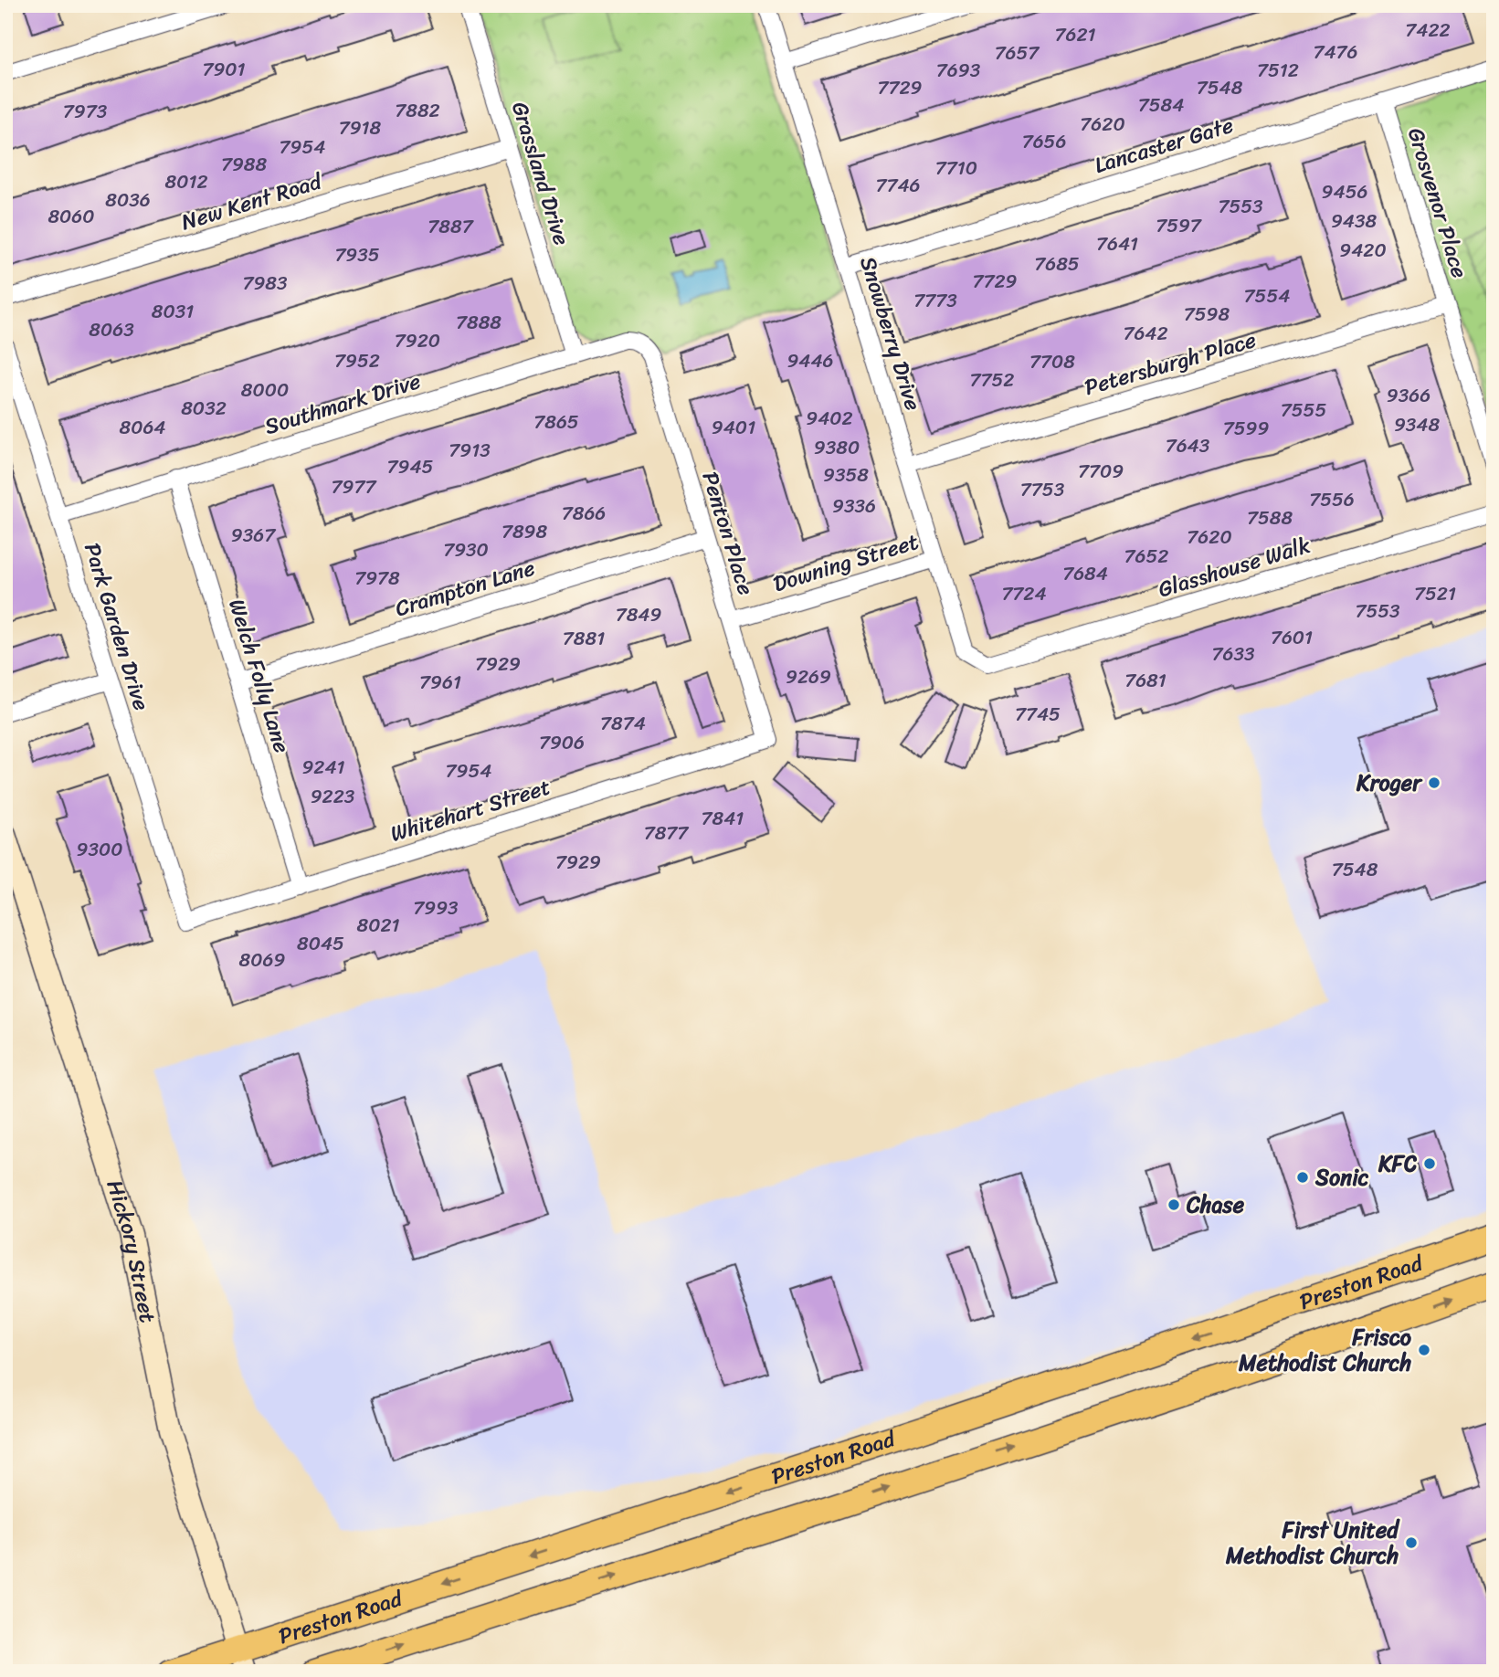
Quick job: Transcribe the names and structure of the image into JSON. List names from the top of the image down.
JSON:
{
  "streets": {
    "main road": ["Preston Road"],
    "street": [
      "Lancaster Gate",
      "Grassland Drive",
      "New Kent Road",
      "Grosvenor Place",
      "Snowberry Drive",
      "Petersburgh Place",
      "Southmark Drive",
      "Penton Place",
      "Downing Street",
      "Glasshouse Walk",
      "Crampton Lane",
      "Park Garden Drive",
      "Welch Folly Lane",
      "Whitehart Street",
      "Hickory Street"
    ]
  },
  "crossings": [
    ["Lancaster Gate", "Grosvenor Place"],
    ["Lancaster Gate", "Snowberry Drive"],
    ["Grassland Drive", "New Kent Road"],
    ["Grassland Drive", "Southmark Drive"],
    ["Grosvenor Place", "Petersburgh Place"],
    ["Snowberry Drive", "Petersburgh Place"],
    ["Snowberry Drive", "Downing Street"],
    ["Snowberry Drive", "Glasshouse Walk"],
    ["Southmark Drive", "Penton Place"],
    ["Southmark Drive", "Park Garden Drive"],
    ["Southmark Drive", "Welch Folly Lane"],
    ["Penton Place", "Downing Street"],
    ["Penton Place", "Crampton Lane"],
    ["Penton Place", "Whitehart Street"],
    ["Crampton Lane", "Welch Folly Lane"],
    ["Park Garden Drive", "Whitehart Street"],
    ["Welch Folly Lane", "Whitehart Street"],
    ["Hickory Street", "Preston Road"]
  ],
  "places": [
    "Kroger",
    "KFC",
    "Sonic",
    "Chase",
    "Frisco Methodist Church",
    "First United Methodist Church"
  ],
  "house_numbers": [
    "7422",
    "7621",
    "7476",
    "7657",
    "7901",
    "7693",
    "7512",
    "7729",
    "7548",
    "7584",
    "7882",
    "7973",
    "7620",
    "7918",
    "7656",
    "7954",
    "7988",
    "7710",
    "8012",
    "7746",
    "9456",
    "8036",
    "7553",
    "8060",
    "9438",
    "7597",
    "7887",
    "7641",
    "9420",
    "7935",
    "7685",
    "7729",
    "7983",
    "7554",
    "7773",
    "8031",
    "7598",
    "7888",
    "8063",
    "7642",
    "7920",
    "7952",
    "9446",
    "7708",
    "7752",
    "8000",
    "9366",
    "8032",
    "7555",
    "9402",
    "7865",
    "9348",
    "8064",
    "9401",
    "7599",
    "7643",
    "9380",
    "7913",
    "7945",
    "7709",
    "9358",
    "7977",
    "7753",
    "7556",
    "9336",
    "7866",
    "7588",
    "7898",
    "9367",
    "7620",
    "7930",
    "7652",
    "7684",
    "7978",
    "7724",
    "7521",
    "7553",
    "7849",
    "7601",
    "7881",
    "7633",
    "7929",
    "9269",
    "7681",
    "7961",
    "7745",
    "7874",
    "7906",
    "9241",
    "7954",
    "9223",
    "7841",
    "7877",
    "9300",
    "7929",
    "7548",
    "7993",
    "8021",
    "8045",
    "8069"
  ]
}
